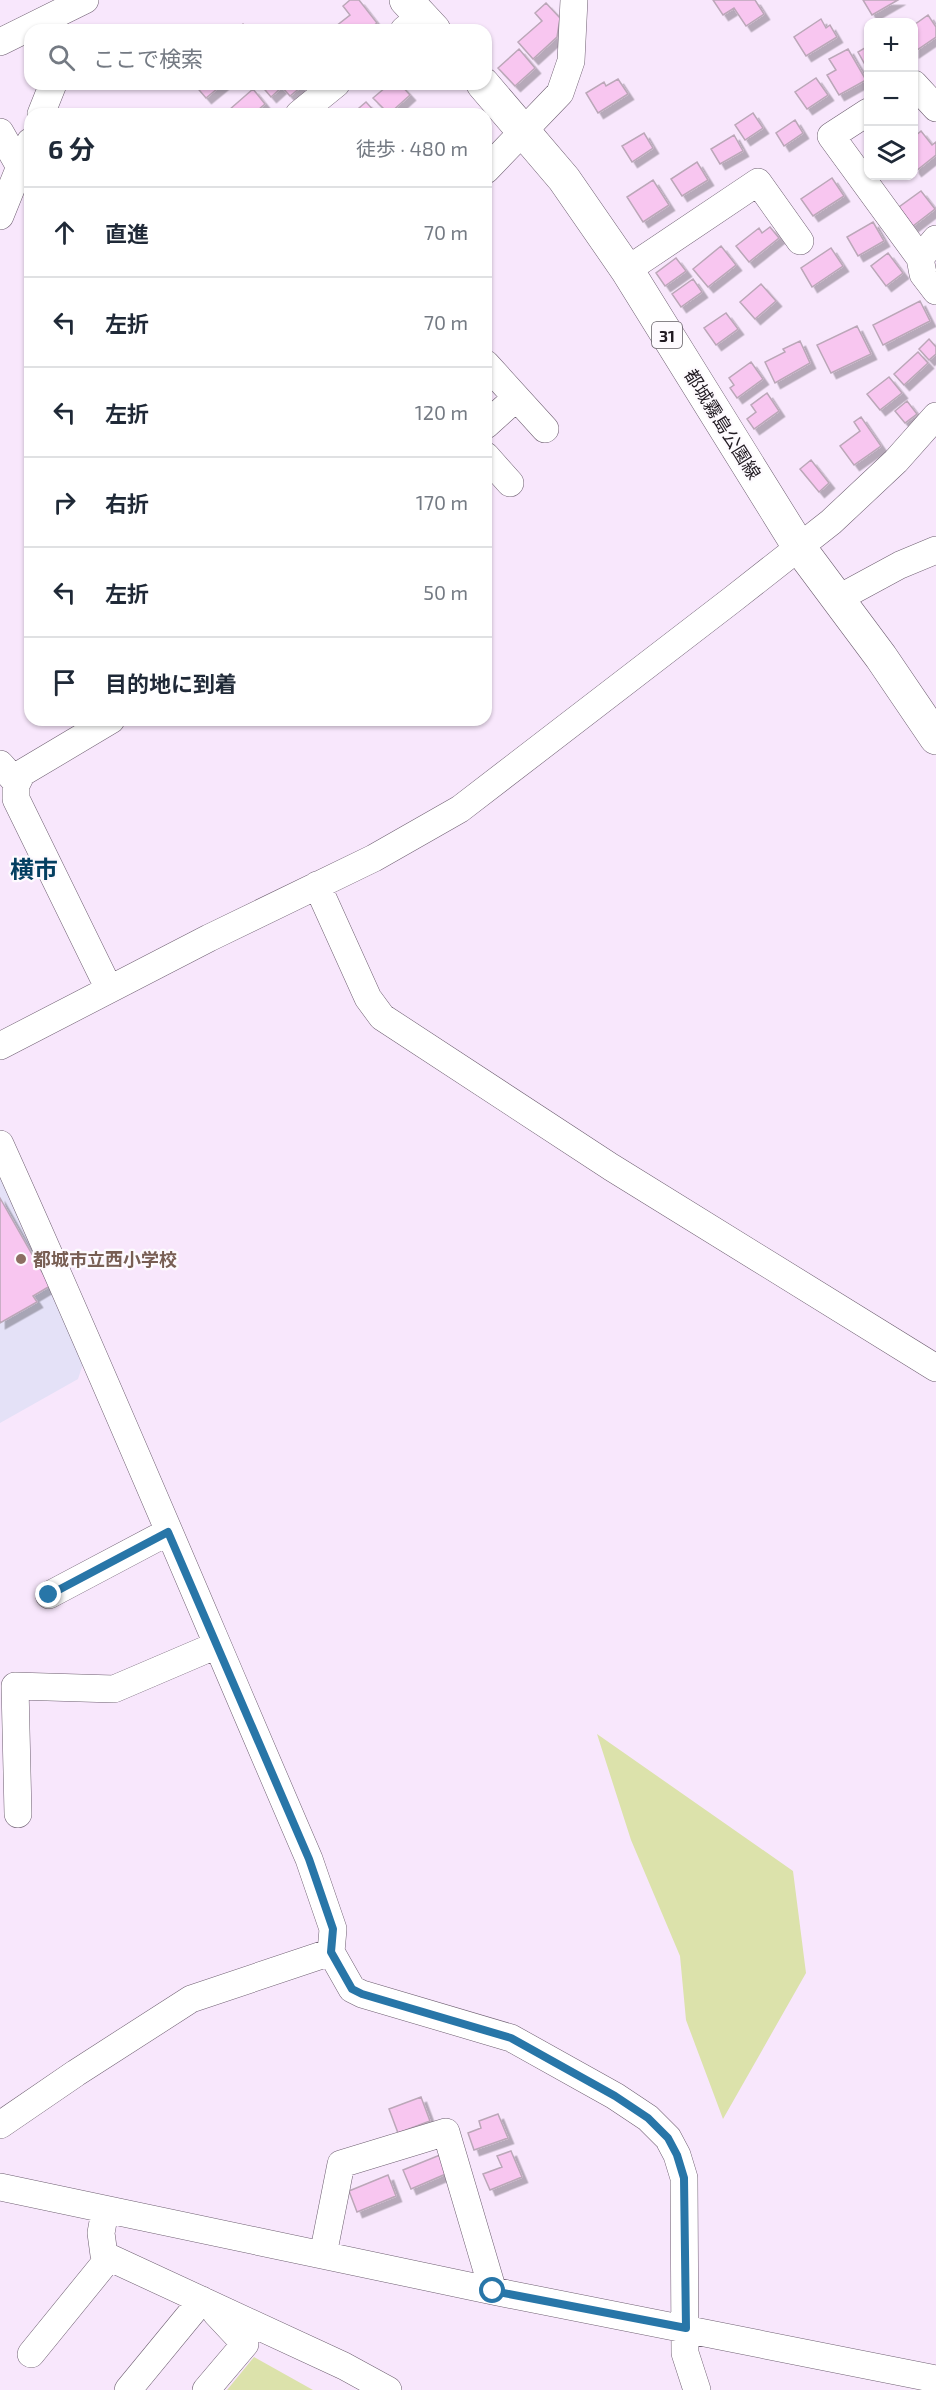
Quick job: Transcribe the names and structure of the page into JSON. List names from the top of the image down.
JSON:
{
  "streets": {
    "main road": ["31", "都城霧島公園線"]
  },
  "districts": ["横市"],
  "places": ["都城市立西小学校"],
  "page": {
    "map_buttons": ["+", "−"],
    "search": "ここで検索",
    "heading": ["6 分", "徒歩 · 480 m"],
    "list": [
      ["直進", "70 m"],
      ["左折", "70 m"],
      ["左折", "120 m"],
      ["右折", "170 m"],
      ["左折", "50 m"],
      "目的地に到着"
    ]
  }
}
